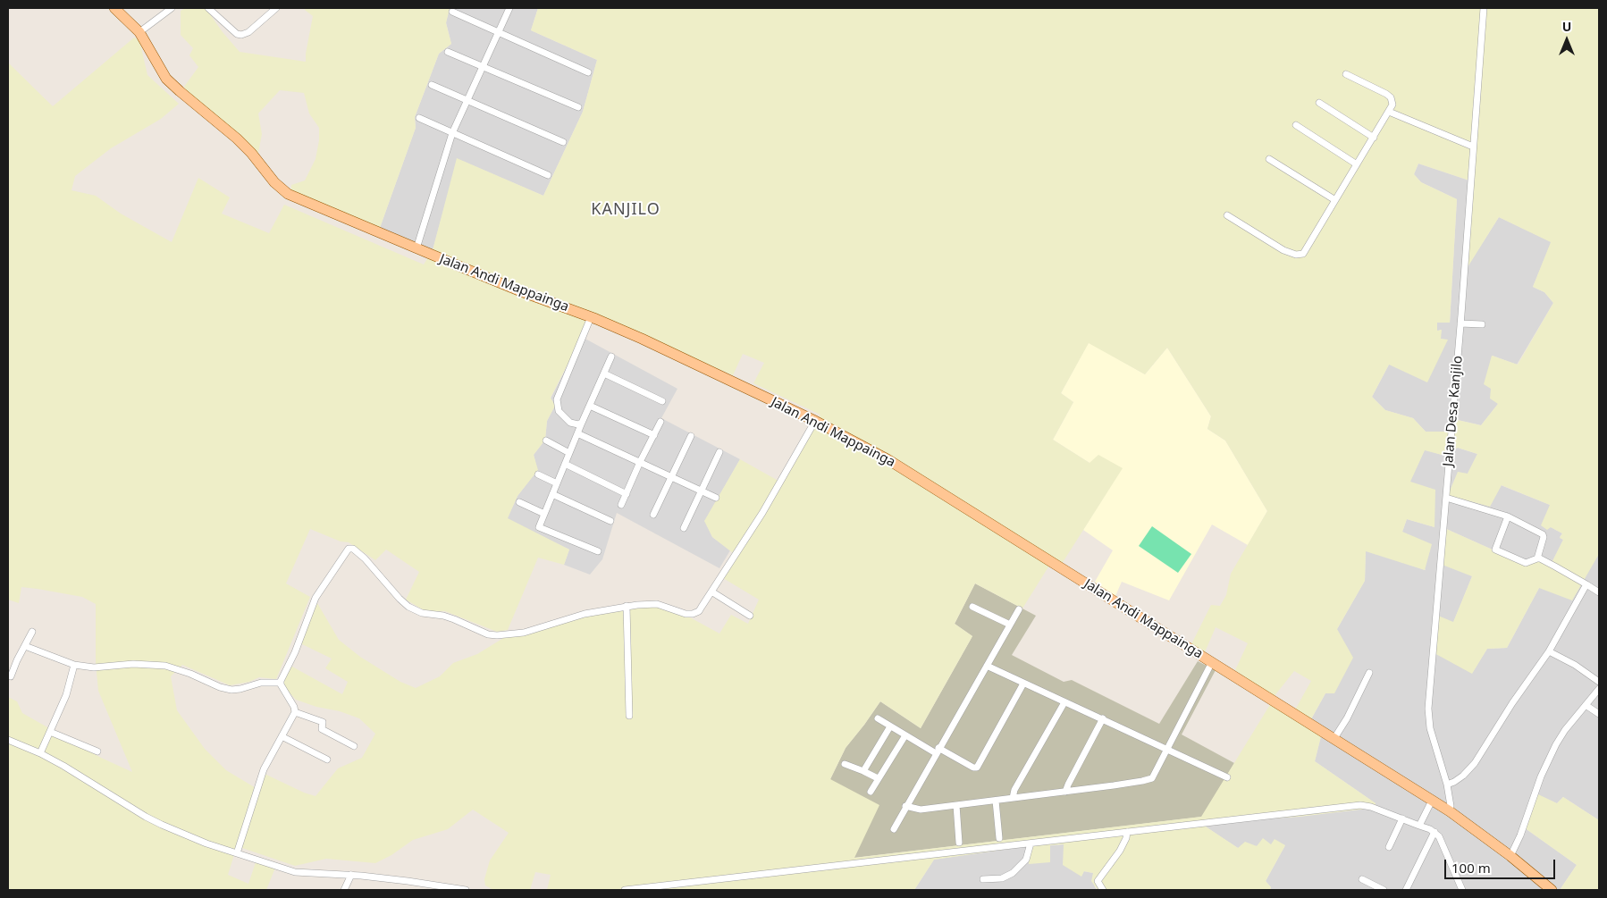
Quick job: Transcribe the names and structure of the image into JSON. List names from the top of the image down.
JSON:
{
  "streets": {
    "main road": ["Jalan Andi Mappainga"],
    "street": ["Jalan Desa Kanjilo"]
  },
  "crossings": [
    ["Jalan Andi Mappainga", "Jalan Desa Kanjilo"]
  ],
  "districts": ["KANJILO"],
  "scale_bar": "100 m",
  "north": "top"
}
